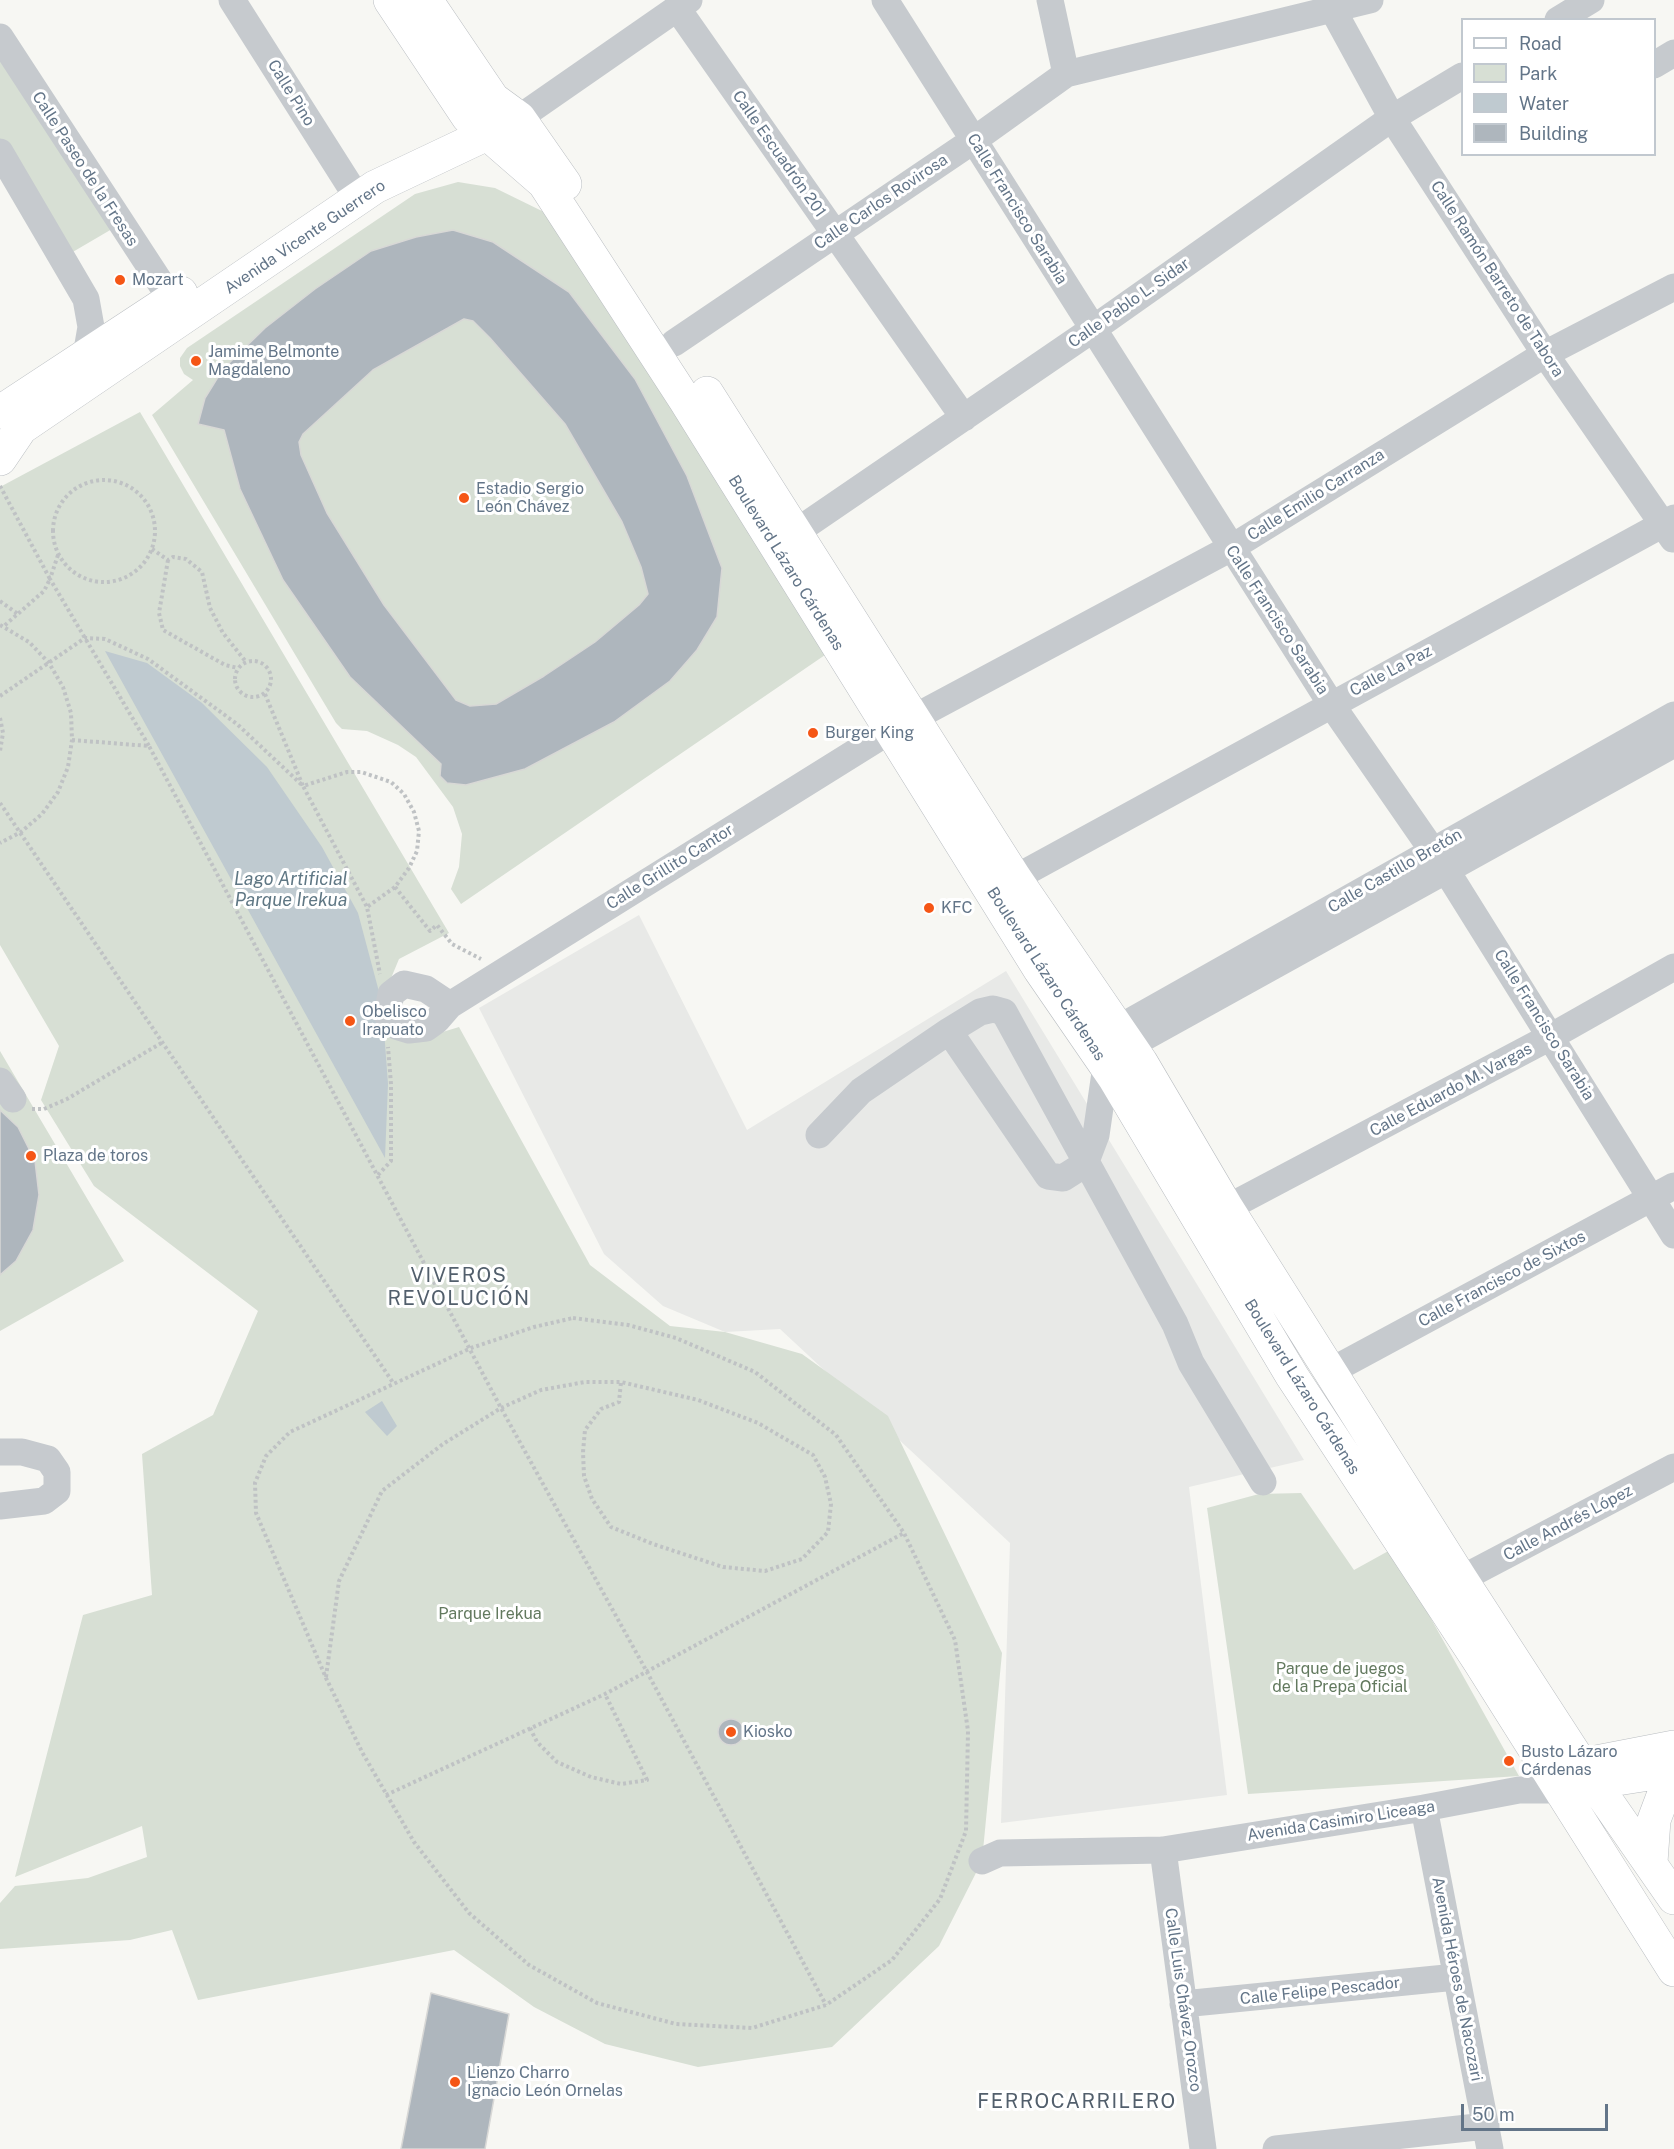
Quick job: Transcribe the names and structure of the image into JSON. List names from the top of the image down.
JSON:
{
  "streets": {
    "main road": ["Avenida Vicente Guerrero", "Boulevard Lázaro Cárdenas", "Avenida Casimiro Liceaga"],
    "street": [
      "Calle Pino",
      "Calle Escuadrón 201",
      "Calle Paseo de la Fresas",
      "Calle Carlos Rovirosa",
      "Calle Francisco Sarabia",
      "Calle Ramón Barreto de Tabora",
      "Calle Pablo L. Sidar",
      "Calle Emilio Carranza",
      "Calle La Paz",
      "Calle Grillito Cantor",
      "Calle Castillo Bretón",
      "Calle Eduardo M. Vargas",
      "Calle Francisco de Sixtos",
      "Calle Andrés López",
      "Avenida Héroes de Nacozari",
      "Calle Felipe Pescador",
      "Calle Luis Chávez Orozco"
    ]
  },
  "crossings": [
    ["Calle Pino", "Avenida Vicente Guerrero"],
    ["Calle Escuadrón 201", "Calle Carlos Rovirosa"],
    ["Calle Escuadrón 201", "Calle Pablo L. Sidar"],
    ["Calle Paseo de la Fresas", "Avenida Vicente Guerrero"],
    ["Calle Carlos Rovirosa", "Calle Francisco Sarabia"],
    ["Calle Carlos Rovirosa", "Calle Ramón Barreto de Tabora"],
    ["Calle Carlos Rovirosa", "Boulevard Lázaro Cárdenas"],
    ["Calle Francisco Sarabia", "Calle Pablo L. Sidar"],
    ["Calle Francisco Sarabia", "Calle Emilio Carranza"],
    ["Calle Francisco Sarabia", "Calle La Paz"],
    ["Calle Francisco Sarabia", "Calle Castillo Bretón"],
    ["Calle Francisco Sarabia", "Calle Eduardo M. Vargas"],
    ["Calle Francisco Sarabia", "Calle Francisco de Sixtos"],
    ["Avenida Vicente Guerrero", "Boulevard Lázaro Cárdenas"],
    ["Calle Ramón Barreto de Tabora", "Calle Pablo L. Sidar"],
    ["Calle Ramón Barreto de Tabora", "Calle Emilio Carranza"],
    ["Calle Ramón Barreto de Tabora", "Calle La Paz"],
    ["Calle Pablo L. Sidar", "Boulevard Lázaro Cárdenas"],
    ["Calle Emilio Carranza", "Boulevard Lázaro Cárdenas"],
    ["Calle Emilio Carranza", "Calle Grillito Cantor"],
    ["Boulevard Lázaro Cárdenas", "Calle La Paz"],
    ["Boulevard Lázaro Cárdenas", "Calle Grillito Cantor"],
    ["Boulevard Lázaro Cárdenas", "Calle Castillo Bretón"],
    ["Boulevard Lázaro Cárdenas", "Calle Eduardo M. Vargas"],
    ["Boulevard Lázaro Cárdenas", "Calle Francisco de Sixtos"],
    ["Boulevard Lázaro Cárdenas", "Calle Andrés López"],
    ["Boulevard Lázaro Cárdenas", "Avenida Casimiro Liceaga"],
    ["Avenida Casimiro Liceaga", "Avenida Héroes de Nacozari"],
    ["Avenida Casimiro Liceaga", "Calle Luis Chávez Orozco"],
    ["Avenida Héroes de Nacozari", "Calle Felipe Pescador"],
    ["Calle Felipe Pescador", "Calle Luis Chávez Orozco"]
  ],
  "districts": ["VIVEROS REVOLUCIÓN", "FERROCARRILERO"],
  "water": ["Lago Artificial Parque Irekua"],
  "parks": ["Parque Irekua", "Parque de juegos de la Prepa Oficial"],
  "places": [
    "Mozart",
    "Jamime Belmonte Magdaleno",
    "Estadio Sergio León Chávez",
    "Burger King",
    "KFC",
    "Obelisco Irapuato",
    "Plaza de toros",
    "Kiosko",
    "Busto Lázaro Cárdenas",
    "Lienzo Charro Ignacio León Ornelas"
  ],
  "legend": [
    "Road",
    "Park",
    "Water",
    "Building"
  ],
  "scale_bar": "50 m"
}
